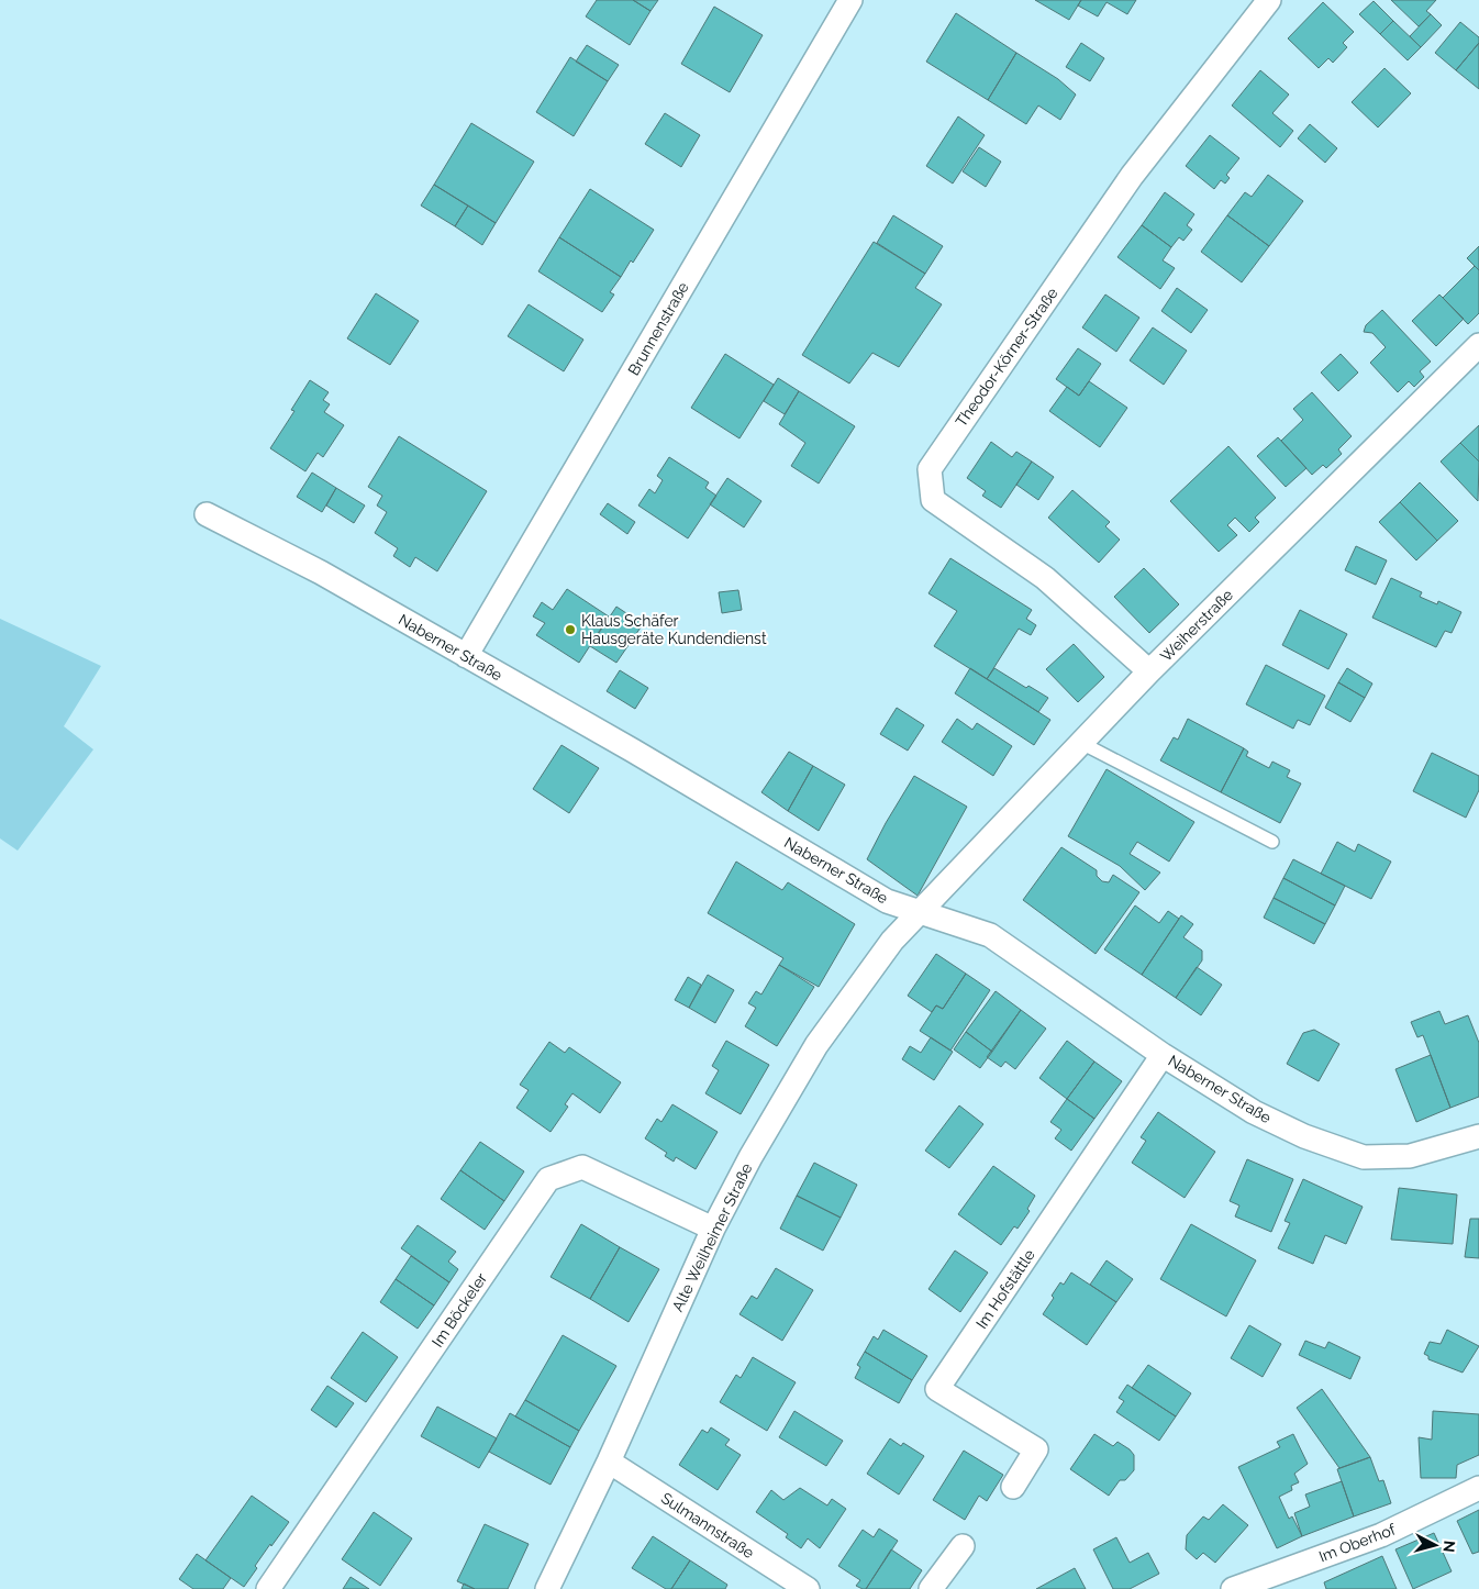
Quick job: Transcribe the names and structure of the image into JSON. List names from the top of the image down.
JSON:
{
  "streets": {
    "street": [
      "Brunnenstraße",
      "Theodor-Körner-Straße",
      "Weiherstraße",
      "Naberner Straße",
      "Alte Weilheimer Straße",
      "Im Hofstättle",
      "Im Böckeler",
      "Sulmannstraße",
      "Im Oberhof"
    ]
  },
  "crossings": [
    ["Brunnenstraße", "Naberner Straße"],
    ["Theodor-Körner-Straße", "Weiherstraße"],
    ["Weiherstraße", "Naberner Straße"],
    ["Weiherstraße", "Alte Weilheimer Straße"],
    ["Naberner Straße", "Alte Weilheimer Straße"],
    ["Naberner Straße", "Im Hofstättle"],
    ["Alte Weilheimer Straße", "Im Böckeler"],
    ["Alte Weilheimer Straße", "Sulmannstraße"]
  ],
  "places": ["Klaus Schäfer Hausgeräte Kundendienst"],
  "north": "right"
}
